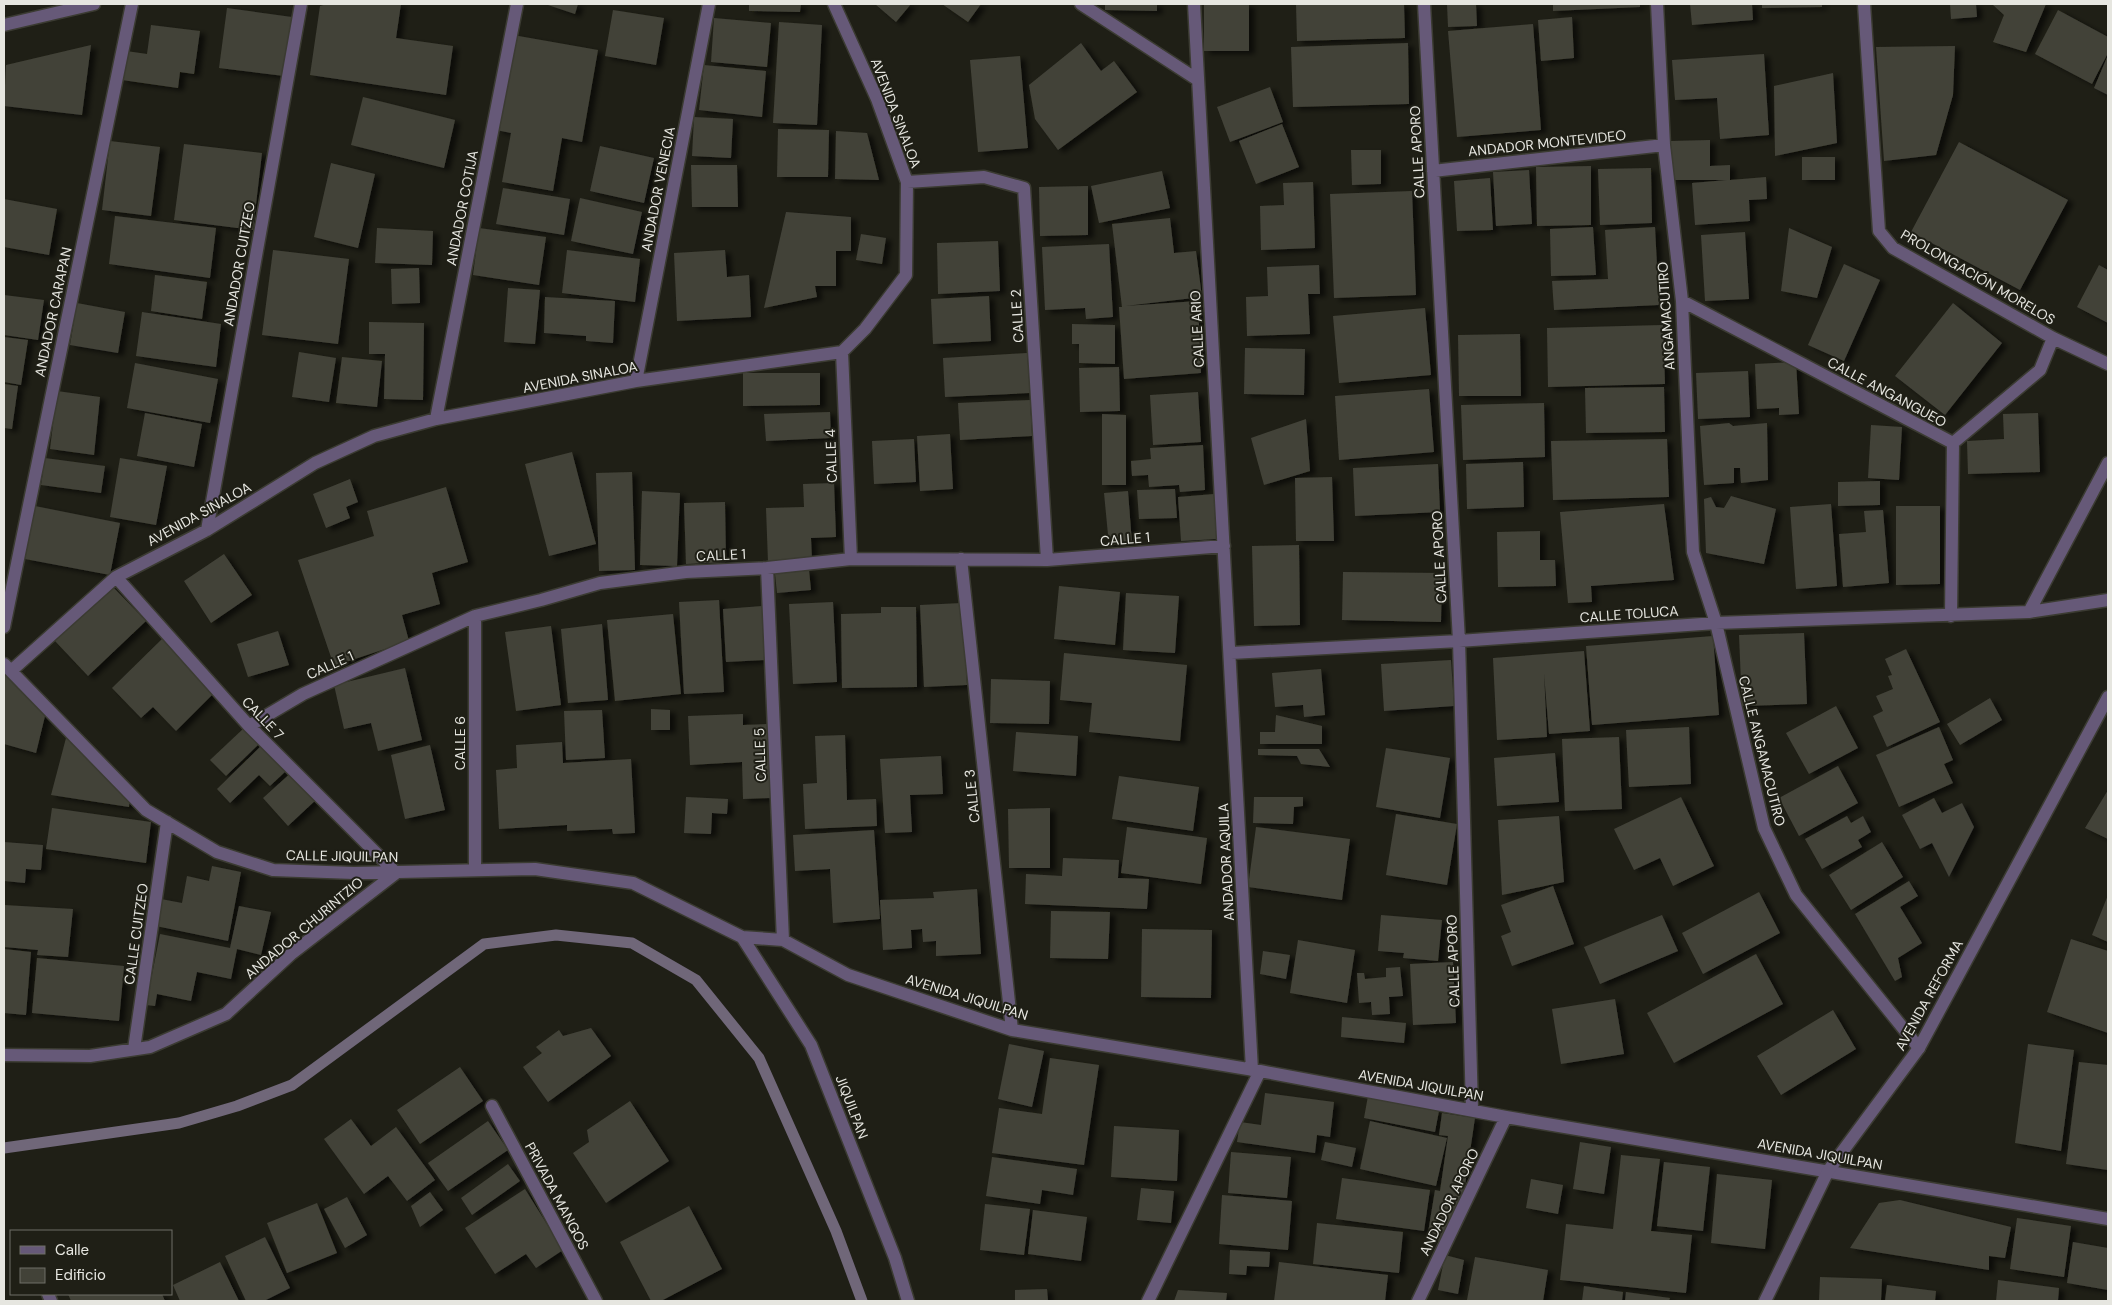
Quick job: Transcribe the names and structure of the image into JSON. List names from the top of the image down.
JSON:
{
  "streets": {
    "street": [
      "AVENIDA SINALOA",
      "ANDADOR MONTEVIDEO",
      "CALLE APORO",
      "ANDADOR VENECIA",
      "ANDADOR COTIJA",
      "ANDADOR CUITZEO",
      "PROLONGACIÓN MORELOS",
      "ANDADOR CARAPAN",
      "CALLE 2",
      "ANGAMACUTIRO",
      "CALLE ARIO",
      "CALLE ANGANGUEO",
      "CALLE 4",
      "CALLE 1",
      "CALLE TOLUCA",
      "CALLE 7",
      "CALLE 6",
      "CALLE ANGAMACUTIRO",
      "CALLE 5",
      "CALLE 3",
      "CALLE JIQUILPAN",
      "ANDADOR AQUILA",
      "ANDADOR CHURINTZIO",
      "CALLE CUITZEO",
      "AVENIDA REFORMA",
      "AVENIDA JIQUILPAN",
      "JIQUILPAN",
      "PRIVADA MANGOS",
      "ANDADOR APORO"
    ]
  },
  "crossings": [
    ["AVENIDA SINALOA", "ANDADOR VENECIA"],
    ["AVENIDA SINALOA", "ANDADOR COTIJA"],
    ["AVENIDA SINALOA", "ANDADOR CUITZEO"],
    ["AVENIDA SINALOA", "CALLE 2"],
    ["AVENIDA SINALOA", "CALLE 4"],
    ["AVENIDA SINALOA", "CALLE 7"],
    ["AVENIDA SINALOA", "CALLE JIQUILPAN"],
    ["ANDADOR MONTEVIDEO", "CALLE APORO"],
    ["ANDADOR MONTEVIDEO", "ANGAMACUTIRO"],
    ["CALLE APORO", "CALLE TOLUCA"],
    ["CALLE APORO", "AVENIDA JIQUILPAN"],
    ["CALLE 2", "CALLE 1"],
    ["ANGAMACUTIRO", "CALLE ANGANGUEO"],
    ["ANGAMACUTIRO", "CALLE TOLUCA"],
    ["ANGAMACUTIRO", "CALLE ANGAMACUTIRO"],
    ["CALLE ARIO", "CALLE 1"],
    ["CALLE ARIO", "CALLE TOLUCA"],
    ["CALLE ARIO", "ANDADOR AQUILA"],
    ["CALLE ANGANGUEO", "CALLE TOLUCA"],
    ["CALLE 4", "CALLE 1"],
    ["CALLE 1", "CALLE 7"],
    ["CALLE 1", "CALLE 6"],
    ["CALLE 1", "CALLE 5"],
    ["CALLE 1", "CALLE 3"],
    ["CALLE TOLUCA", "CALLE ANGAMACUTIRO"],
    ["CALLE TOLUCA", "ANDADOR AQUILA"],
    ["CALLE 7", "CALLE JIQUILPAN"],
    ["CALLE 7", "ANDADOR CHURINTZIO"],
    ["CALLE 6", "CALLE JIQUILPAN"],
    ["CALLE ANGAMACUTIRO", "AVENIDA REFORMA"],
    ["CALLE 5", "AVENIDA JIQUILPAN"],
    ["CALLE 3", "AVENIDA JIQUILPAN"],
    ["CALLE JIQUILPAN", "ANDADOR CHURINTZIO"],
    ["CALLE JIQUILPAN", "CALLE CUITZEO"],
    ["CALLE JIQUILPAN", "AVENIDA JIQUILPAN"],
    ["CALLE JIQUILPAN", "JIQUILPAN"],
    ["ANDADOR AQUILA", "AVENIDA JIQUILPAN"],
    ["ANDADOR CHURINTZIO", "CALLE CUITZEO"],
    ["AVENIDA REFORMA", "AVENIDA JIQUILPAN"],
    ["AVENIDA JIQUILPAN", "JIQUILPAN"],
    ["AVENIDA JIQUILPAN", "ANDADOR APORO"]
  ],
  "legend": ["Calle", "Edificio"]
}
